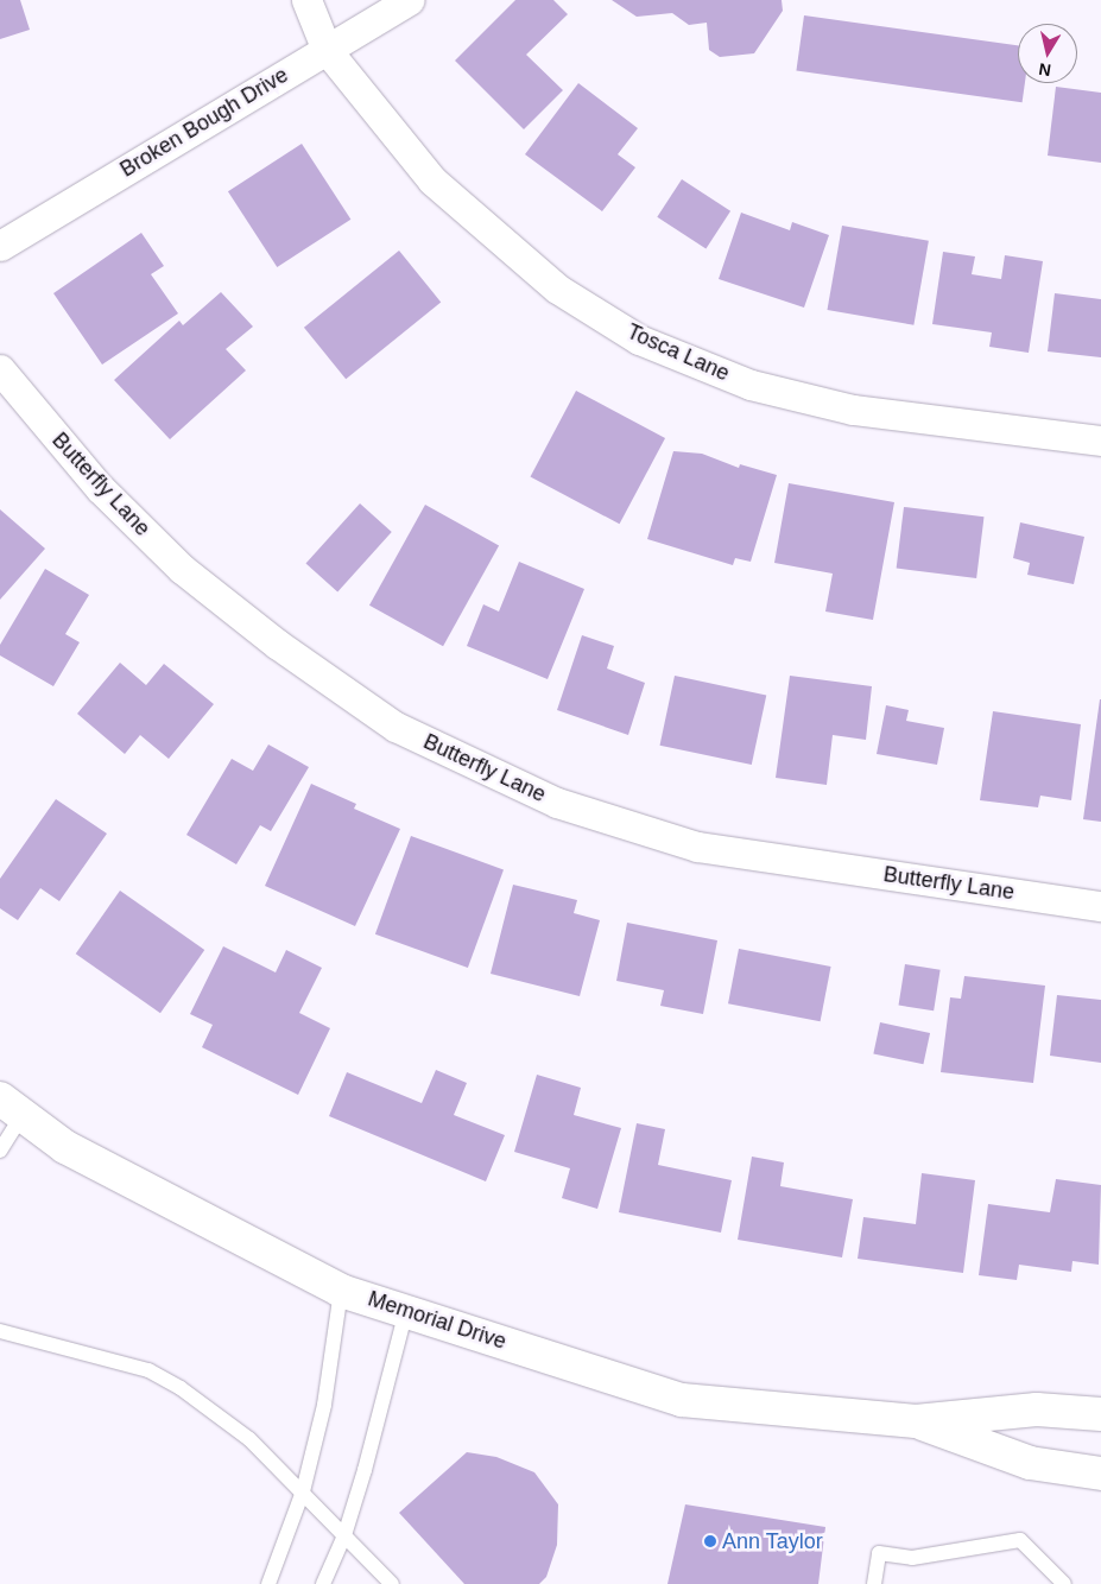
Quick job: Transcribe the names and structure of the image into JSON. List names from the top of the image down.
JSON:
{
  "streets": {
    "main road": ["Memorial Drive"],
    "street": ["Broken Bough Drive", "Tosca Lane", "Butterfly Lane"]
  },
  "crossings": [
    ["Broken Bough Drive", "Tosca Lane"]
  ],
  "places": ["Ann Taylor"],
  "north": "bottom"
}
